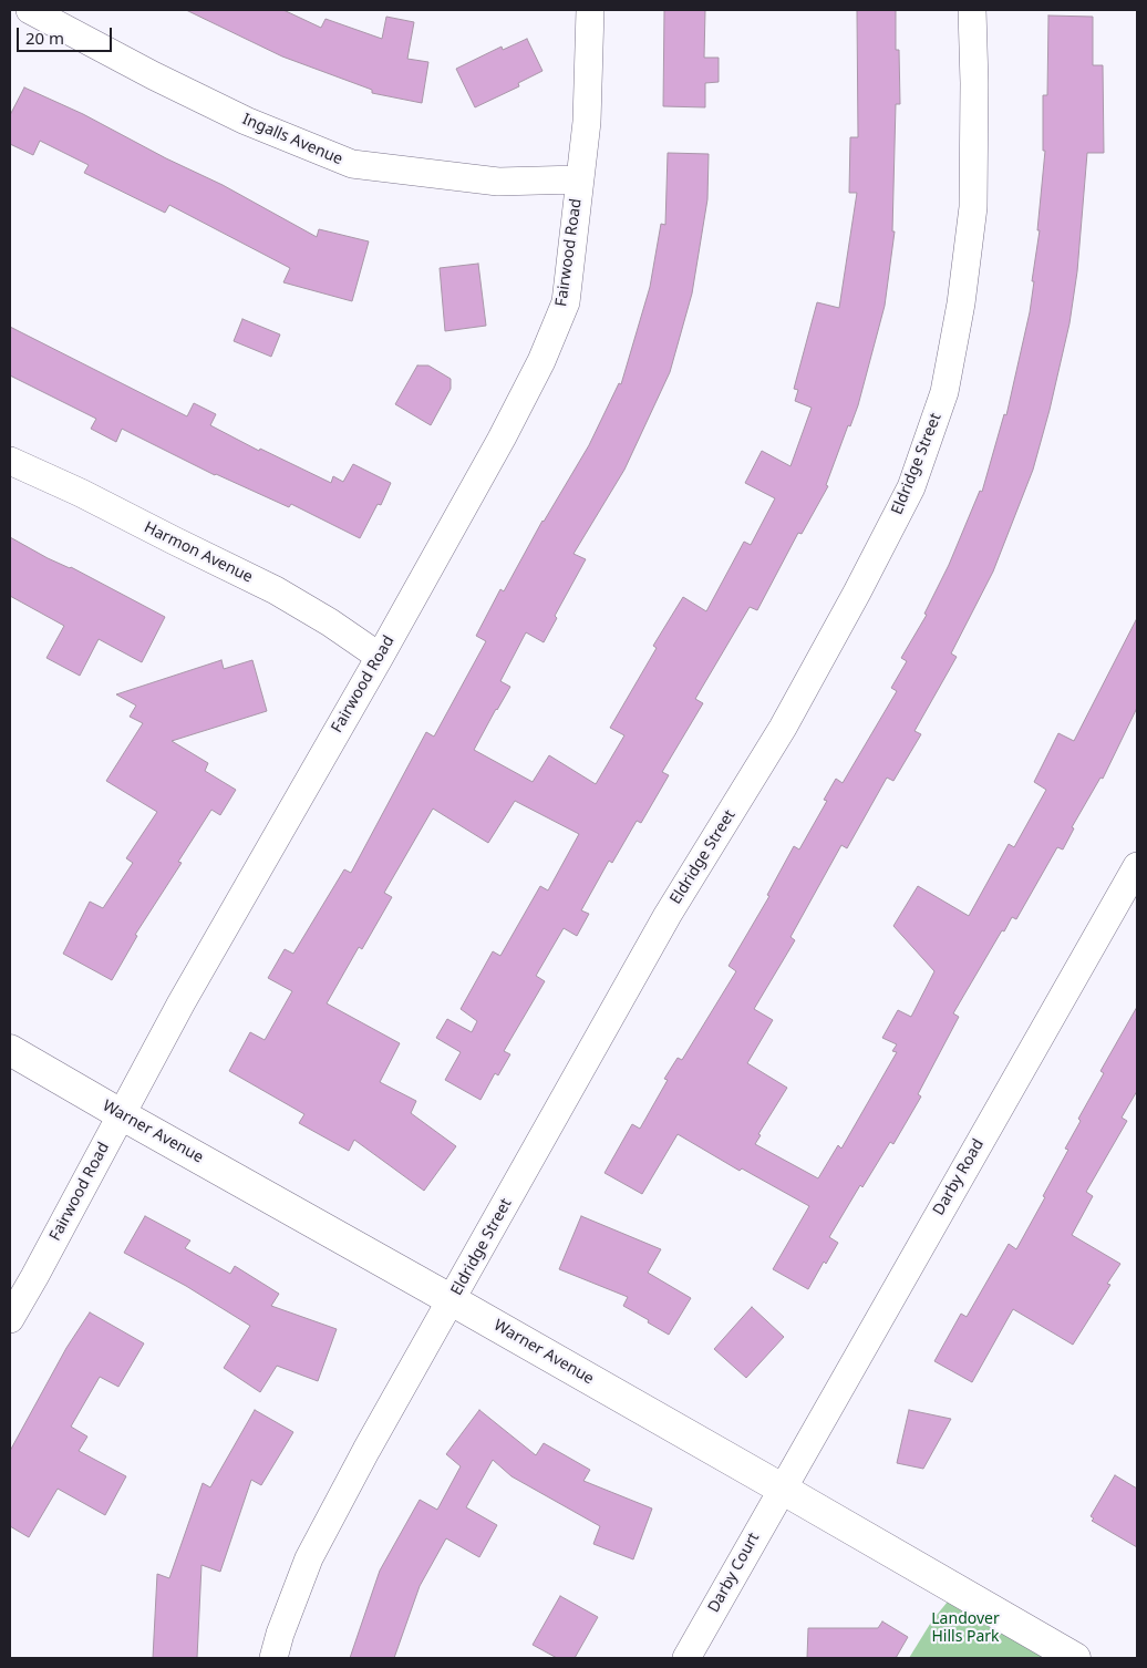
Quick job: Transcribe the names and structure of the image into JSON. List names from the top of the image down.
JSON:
{
  "streets": {
    "street": [
      "Ingalls Avenue",
      "Fairwood Road",
      "Eldridge Street",
      "Harmon Avenue",
      "Warner Avenue",
      "Darby Road",
      "Darby Court"
    ]
  },
  "crossings": [
    ["Ingalls Avenue", "Fairwood Road"],
    ["Fairwood Road", "Harmon Avenue"],
    ["Fairwood Road", "Warner Avenue"],
    ["Eldridge Street", "Warner Avenue"],
    ["Warner Avenue", "Darby Road"],
    ["Warner Avenue", "Darby Court"],
    ["Darby Road", "Darby Court"]
  ],
  "parks": ["Landover Hills Park"],
  "scale_bar": "20 m"
}
